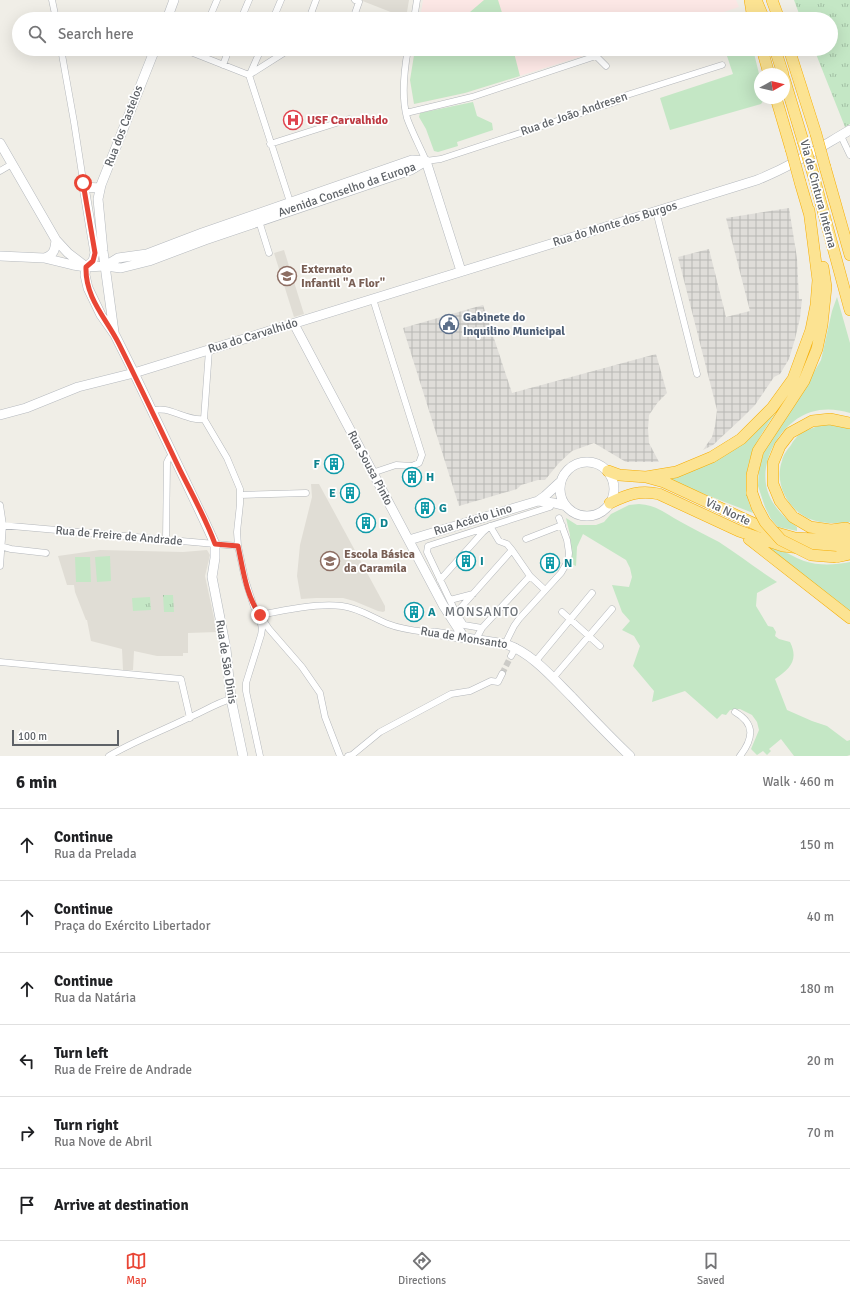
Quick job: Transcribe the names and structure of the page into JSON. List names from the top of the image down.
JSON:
{
  "streets": {
    "highway": ["Via de Cintura Interna", "Via Norte"],
    "main road": [
      "Rua dos Castelos",
      "Avenida Conselho da Europa",
      "Rua do Monte dos Burgos",
      "Rua do Carvalhido",
      "Rua Sousa Pinto",
      "Rua Acácio Lino",
      "Rua de Monsanto",
      "Rua de São Dinis"
    ],
    "street": ["Rua de João Andresen", "Rua de Freire de Andrade"]
  },
  "crossings": [
    ["Rua de João Andresen", "Avenida Conselho da Europa"],
    ["Rua dos Castelos", "Avenida Conselho da Europa"],
    ["Rua do Monte dos Burgos", "Rua do Carvalhido"],
    ["Rua do Carvalhido", "Rua Sousa Pinto"],
    ["Rua Sousa Pinto", "Rua Acácio Lino"],
    ["Rua Sousa Pinto", "Rua de Monsanto"],
    ["Via Norte", "Rua Acácio Lino"],
    ["Rua de Freire de Andrade", "Rua de São Dinis"],
    ["Rua de Monsanto", "Rua de São Dinis"]
  ],
  "districts": ["MONSANTO"],
  "places": {
    "hospital": ["USF Carvalhido"],
    "school or university": ["Externato Infantil \"A Flor\"", "Escola Básica da Caramila"],
    "public building": ["Gabinete do Inquilino Municipal"],
    "building": [
      "F",
      "H",
      "E",
      "G",
      "D",
      "I",
      "N",
      "A"
    ]
  },
  "scale_bar": "100 m",
  "north": "right",
  "page": {
    "search": "Search here",
    "scale": "100 m",
    "heading": ["6 min", "Walk · 460 m"],
    "list": [
      ["Continue", "Rua da Prelada", "150 m"],
      ["Continue", "Praça do Exército Libertador", "40 m"],
      ["Continue", "Rua da Natária", "180 m"],
      ["Turn left", "Rua de Freire de Andrade", "20 m"],
      ["Turn right", "Rua Nove de Abril", "70 m"],
      "Arrive at destination"
    ],
    "nav": ["Map", "Directions", "Saved"]
  }
}
